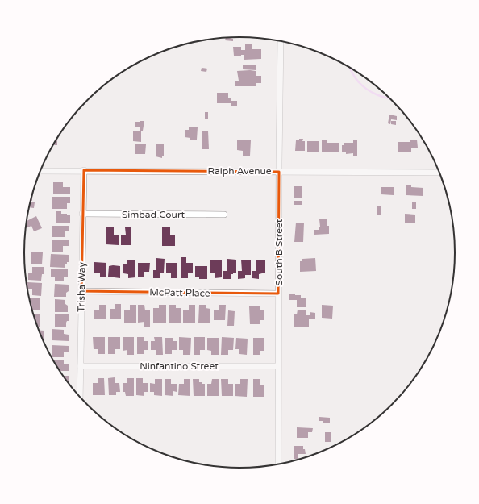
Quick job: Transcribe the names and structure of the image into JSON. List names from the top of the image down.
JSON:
{
  "streets": {
    "street": [
      "Ralph Avenue",
      "Simbad Court",
      "South B Street",
      "Trisha Way",
      "McPatt Place",
      "Ninfantino Street"
    ]
  },
  "crossings": [
    ["Ralph Avenue", "South B Street"],
    ["Ralph Avenue", "Trisha Way"],
    ["Simbad Court", "Trisha Way"],
    ["South B Street", "McPatt Place"],
    ["South B Street", "Ninfantino Street"],
    ["Trisha Way", "McPatt Place"],
    ["Trisha Way", "Ninfantino Street"]
  ]
}
